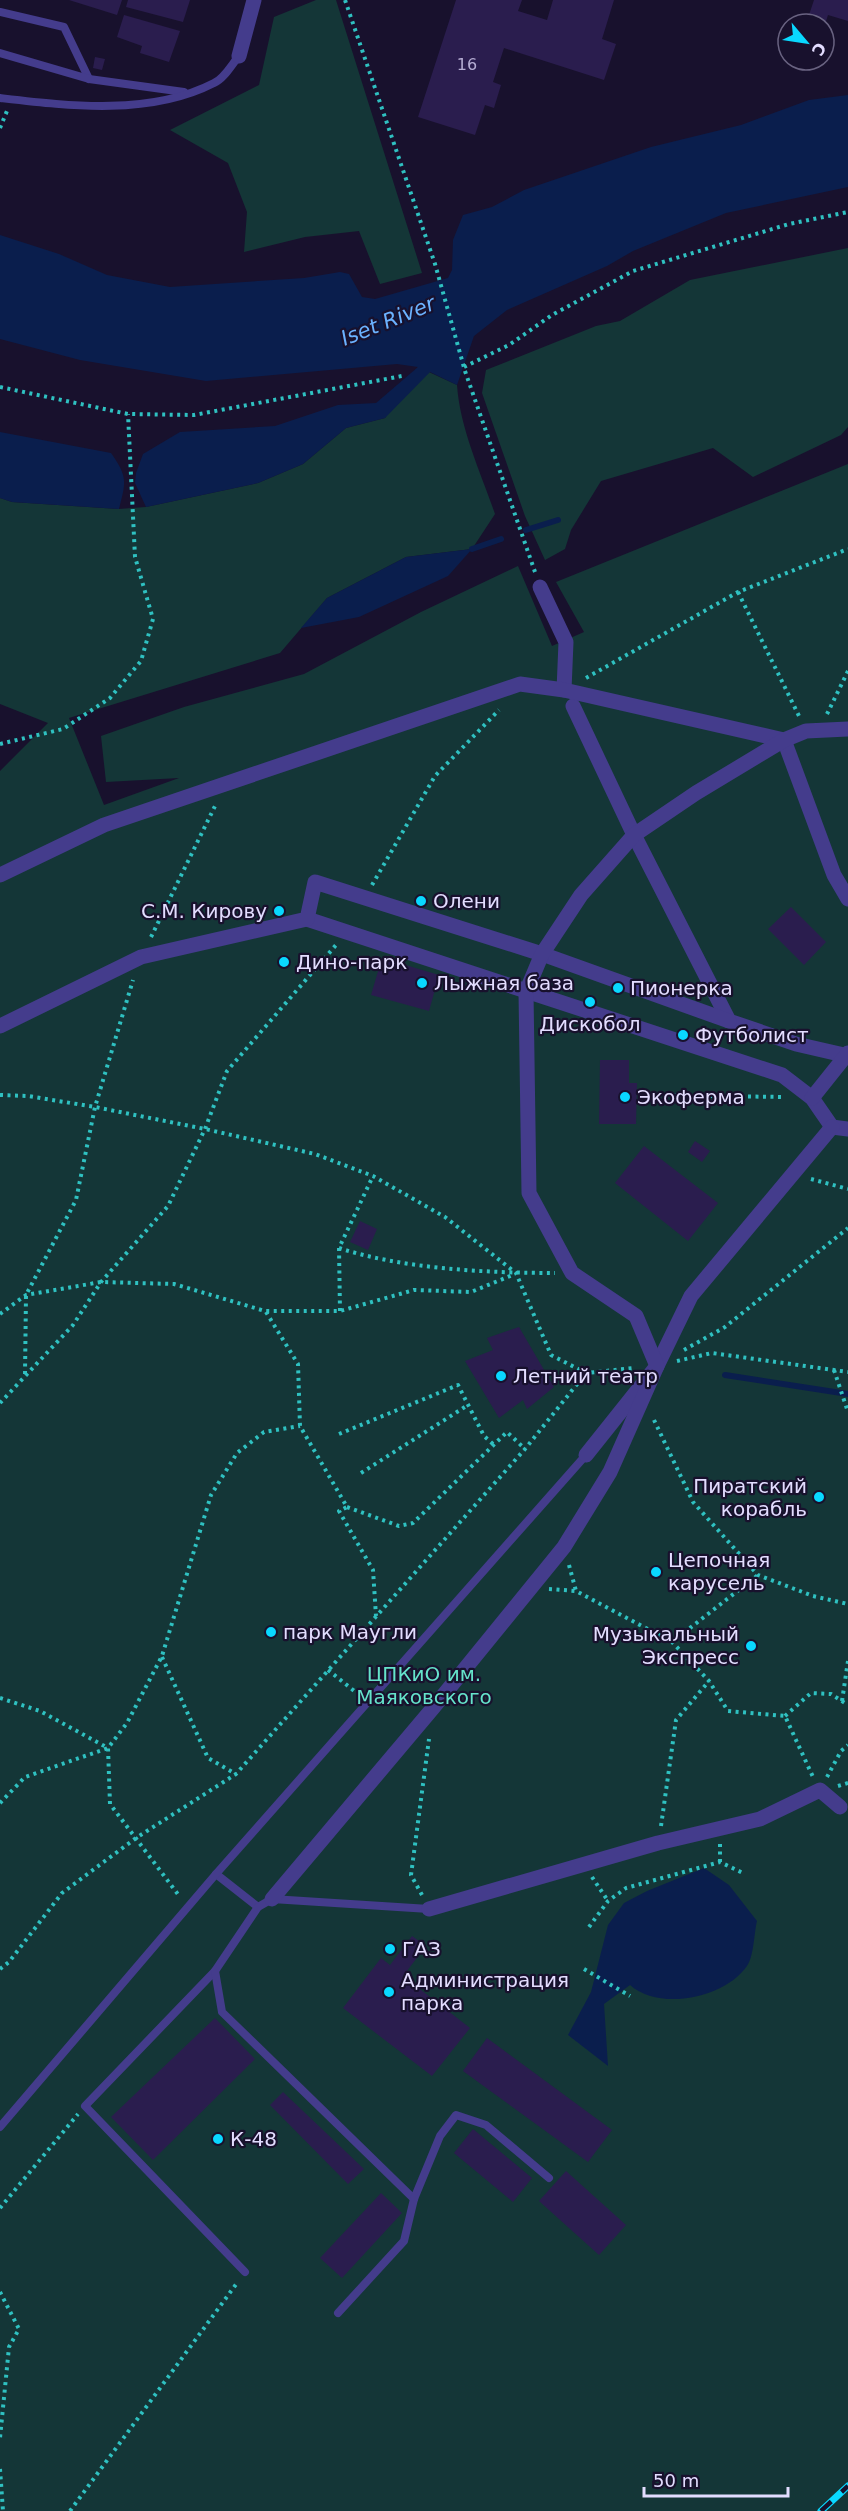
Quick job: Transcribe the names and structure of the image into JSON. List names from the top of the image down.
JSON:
{
  "water": ["Iset River"],
  "parks": ["ЦПКиО им. Маяковского"],
  "places": [
    "Олени",
    "С.М. Кирову",
    "Дино-парк",
    "Лыжная база",
    "Пионерка",
    "Дискобол",
    "Футболист",
    "Экоферма",
    "Летний театр",
    "Пиратский корабль",
    "Цепочная карусель",
    "парк Маугли",
    "Музыкальный Экспресс",
    "ГАЗ",
    "Администрация парка",
    "К-48"
  ],
  "house_numbers": ["16"],
  "scale_bar": "50 m",
  "north": "bottom right"
}
